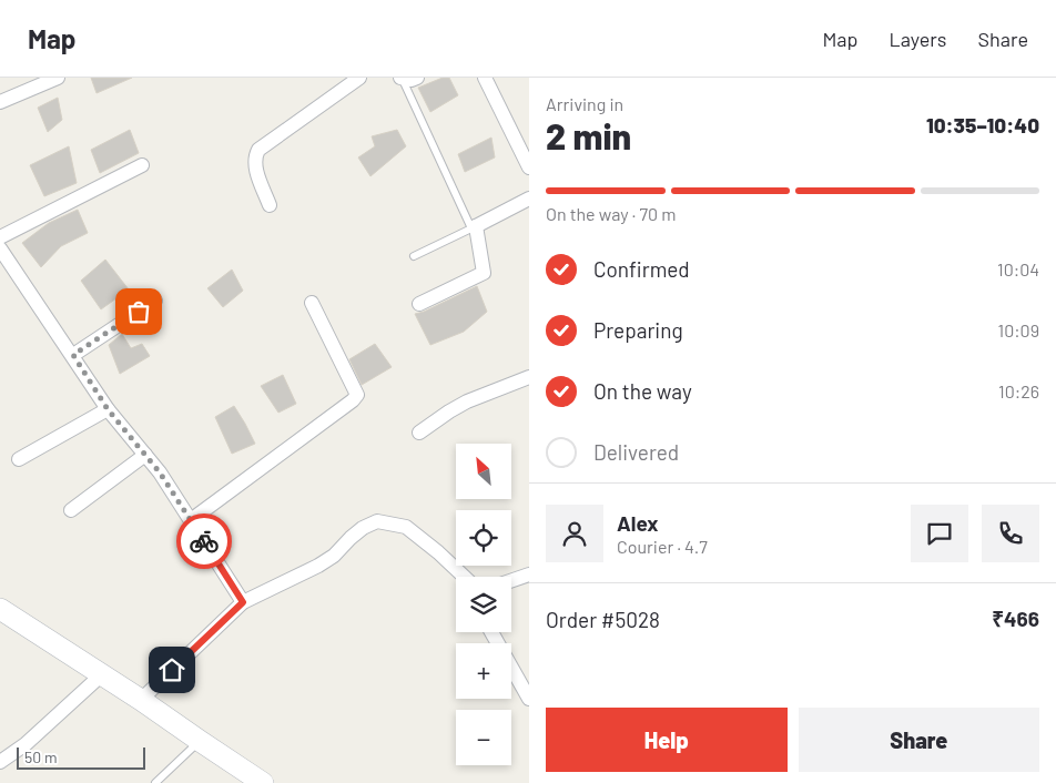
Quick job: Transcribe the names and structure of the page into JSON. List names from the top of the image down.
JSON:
{
  "scale_bar": "50 m",
  "north": "top left",
  "page": {
    "header": "Map",
    "nav": ["Map", "Layers", "Share"],
    "heading": ["2 min", "Arriving in", "10:35–10:40"],
    "panel": [
      "Alex",
      "Courier · 4.7",
      "Order #5028",
      "₹466"
    ],
    "bar": "On the way · 70 m",
    "list": [
      ["Confirmed", "10:04"],
      ["Preparing", "10:09"],
      ["On the way", "10:26"],
      "Delivered"
    ],
    "map_buttons": ["+", "−"],
    "buttons": ["Help", "Share"],
    "scale": "50 m"
  }
}
